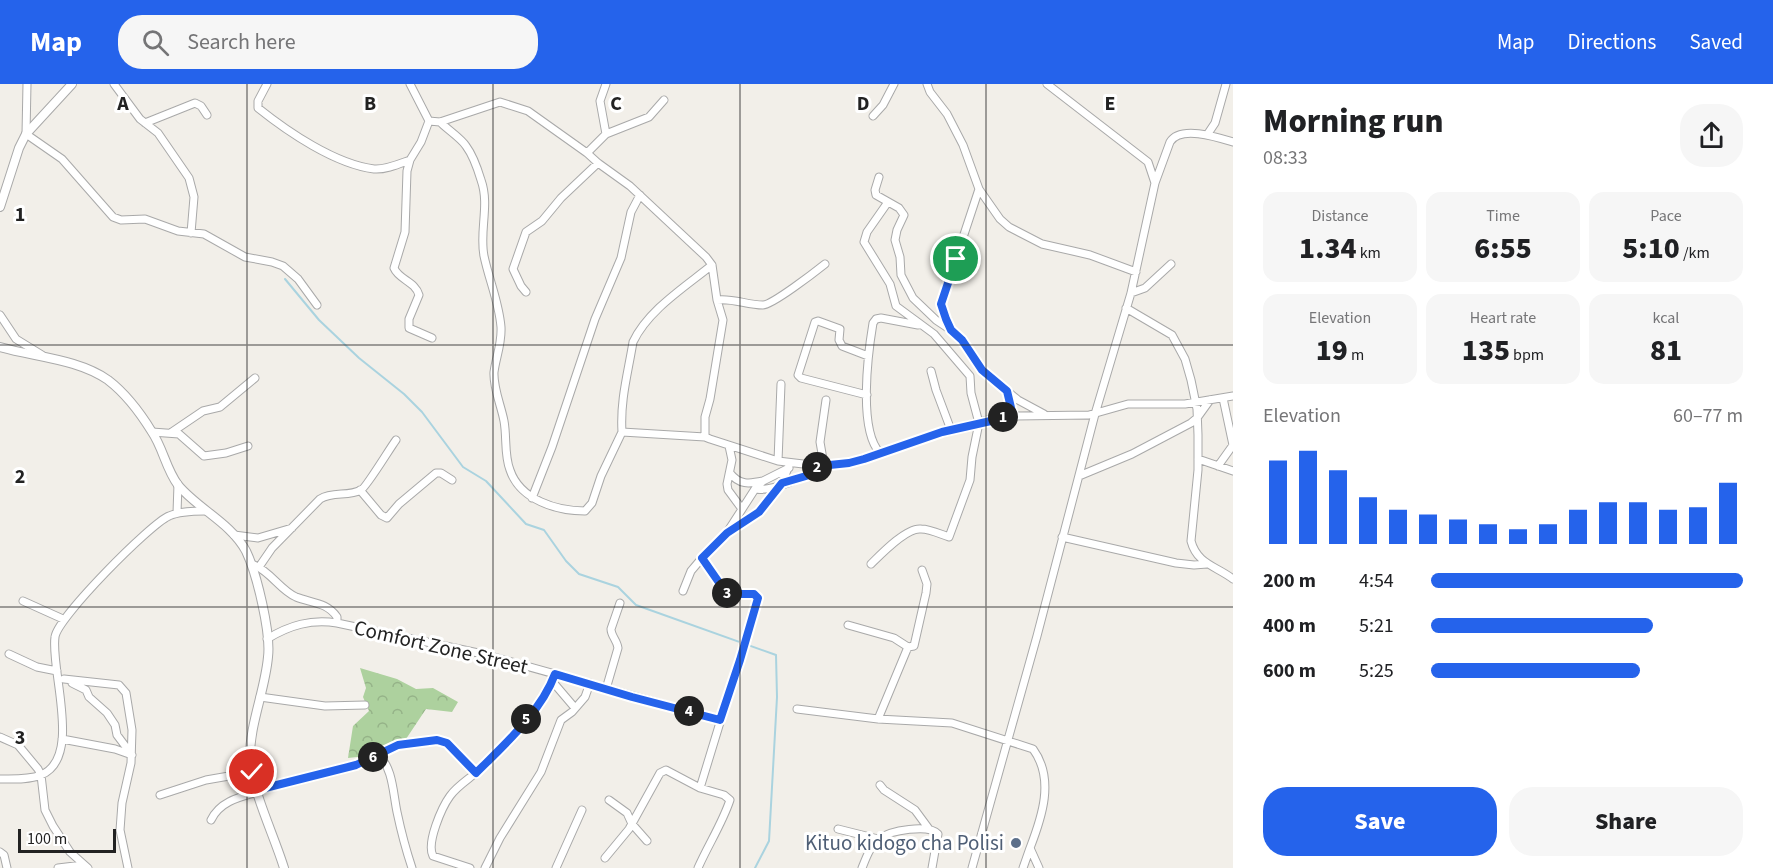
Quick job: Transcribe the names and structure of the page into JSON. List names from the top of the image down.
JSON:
{
  "streets": {
    "street": ["Comfort Zone Street"]
  },
  "places": ["Kituo kidogo cha Polisi"],
  "scale_bar": "100 m",
  "page": {
    "header": "Map",
    "search": "Search here",
    "nav": ["Map", "Directions", "Saved"],
    "heading": ["Morning run", "08:33"],
    "stats": [
      ["Distance", "1.34 km"],
      ["Time", "6:55"],
      ["Pace", "5:10 /km"],
      ["Elevation", "19 m"],
      ["Heart rate", "135 bpm"],
      ["kcal", "81"]
    ],
    "chart": ["Elevation", "60–77 m"],
    "pins": [
      "1",
      "2",
      "3",
      "4",
      "5",
      "6"
    ],
    "list": [
      {
        "name": "200 m",
        "note": "4:54"
      },
      {
        "name": "400 m",
        "note": "5:21"
      },
      {
        "name": "600 m",
        "note": "5:25"
      }
    ],
    "buttons": ["Save", "Share"],
    "scale": "100 m"
  },
  "grid": {
    "columns": [
      "A",
      "B",
      "C",
      "D",
      "E"
    ],
    "rows": ["1", "2", "3"]
  }
}
